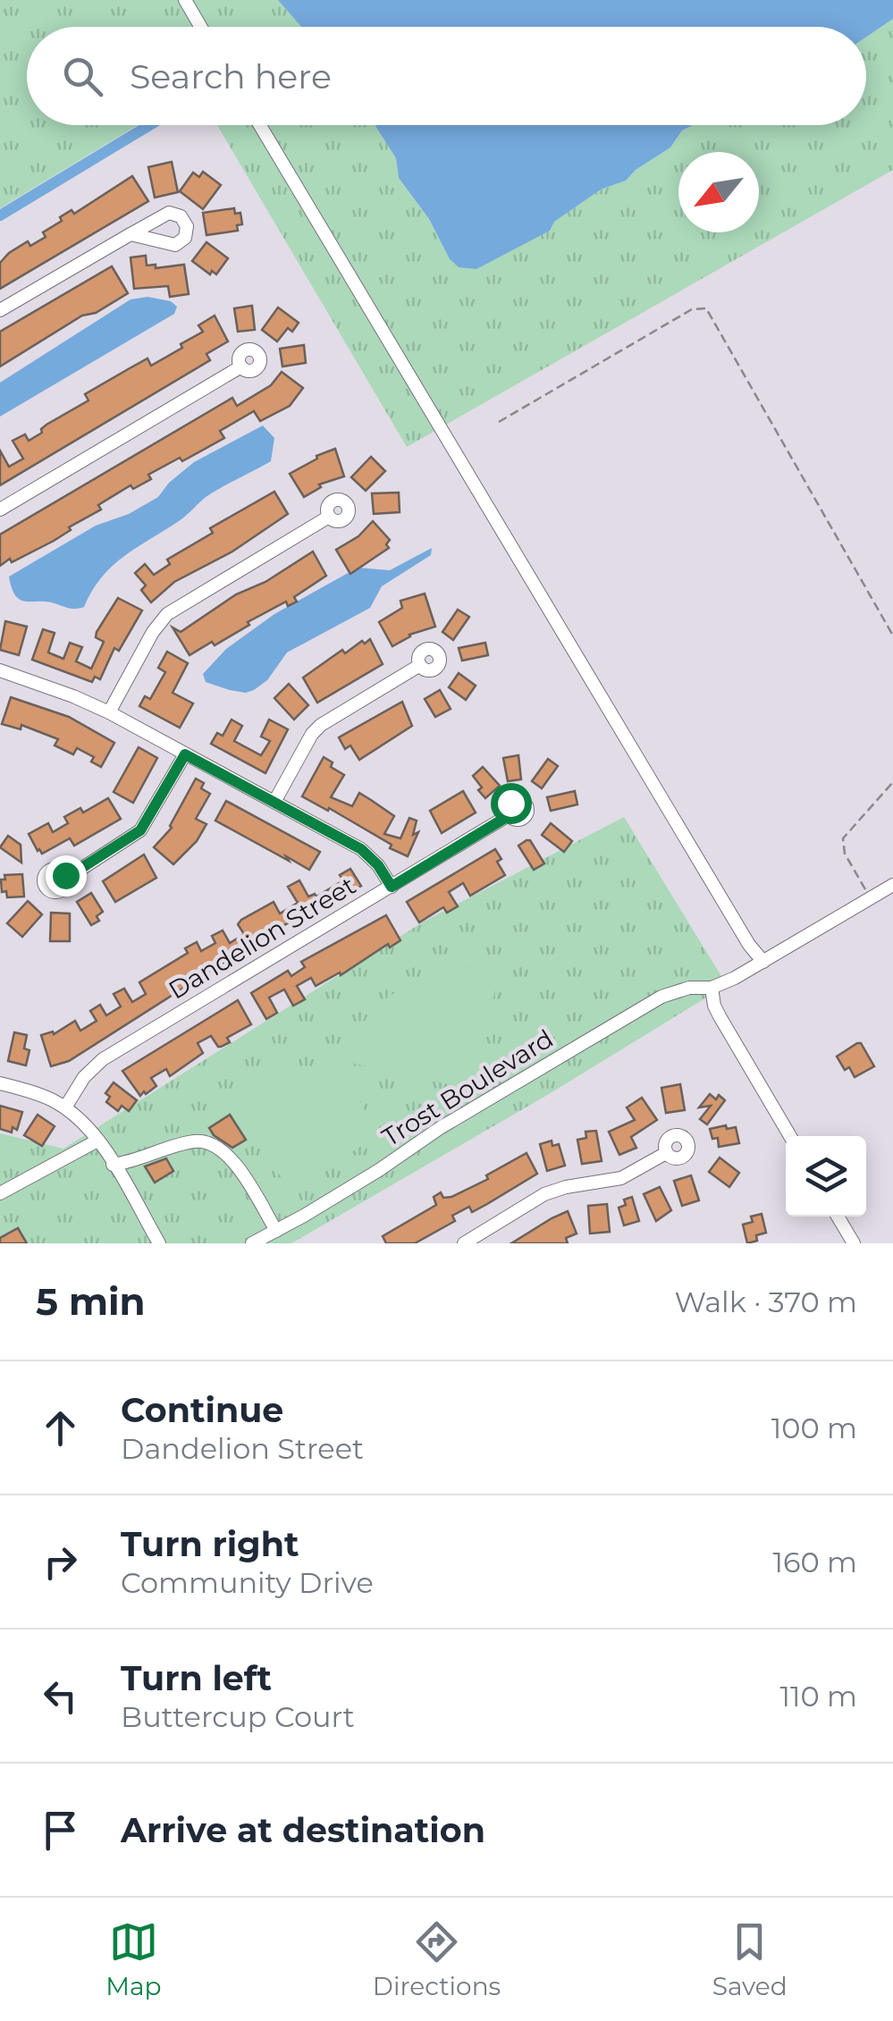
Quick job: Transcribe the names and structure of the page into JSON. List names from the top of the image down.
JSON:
{
  "streets": {
    "street": ["Dandelion Street", "Trost Boulevard"]
  },
  "north": "bottom left",
  "page": {
    "search": "Search here",
    "heading": ["5 min", "Walk · 370 m"],
    "list": [
      ["Continue", "Dandelion Street", "100 m"],
      ["Turn right", "Community Drive", "160 m"],
      ["Turn left", "Buttercup Court", "110 m"],
      "Arrive at destination"
    ],
    "nav": ["Map", "Directions", "Saved"]
  }
}
